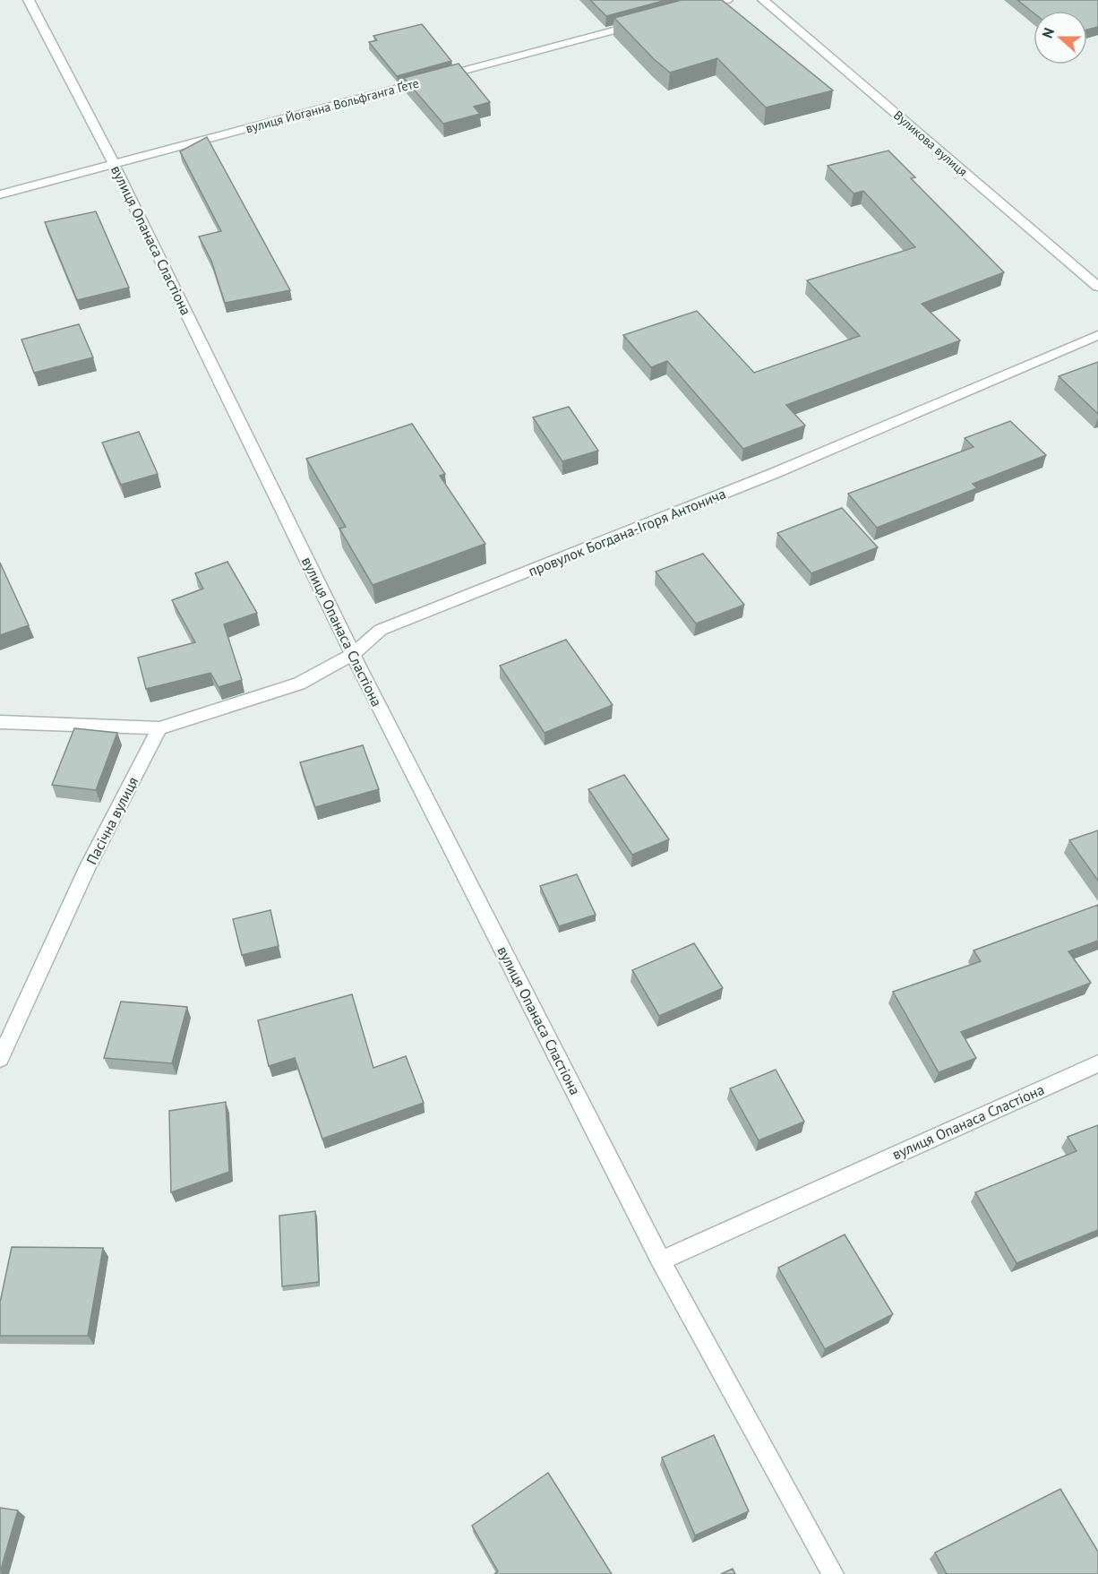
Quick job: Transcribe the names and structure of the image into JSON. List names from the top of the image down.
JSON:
{
  "streets": {
    "street": [
      "вулиця Йоганна Вольфганга Ґете",
      "Вуликова вулиця",
      "вулиця Опанаса Сластіона",
      "провулок Богдана-Ігоря Антонича",
      "Пасічна вулиця"
    ]
  },
  "crossings": [
    ["вулиця Йоганна Вольфганга Ґете", "вулиця Опанаса Сластіона"],
    ["вулиця Опанаса Сластіона", "провулок Богдана-Ігоря Антонича"],
    ["провулок Богдана-Ігоря Антонича", "Пасічна вулиця"]
  ],
  "north": "left"
}
